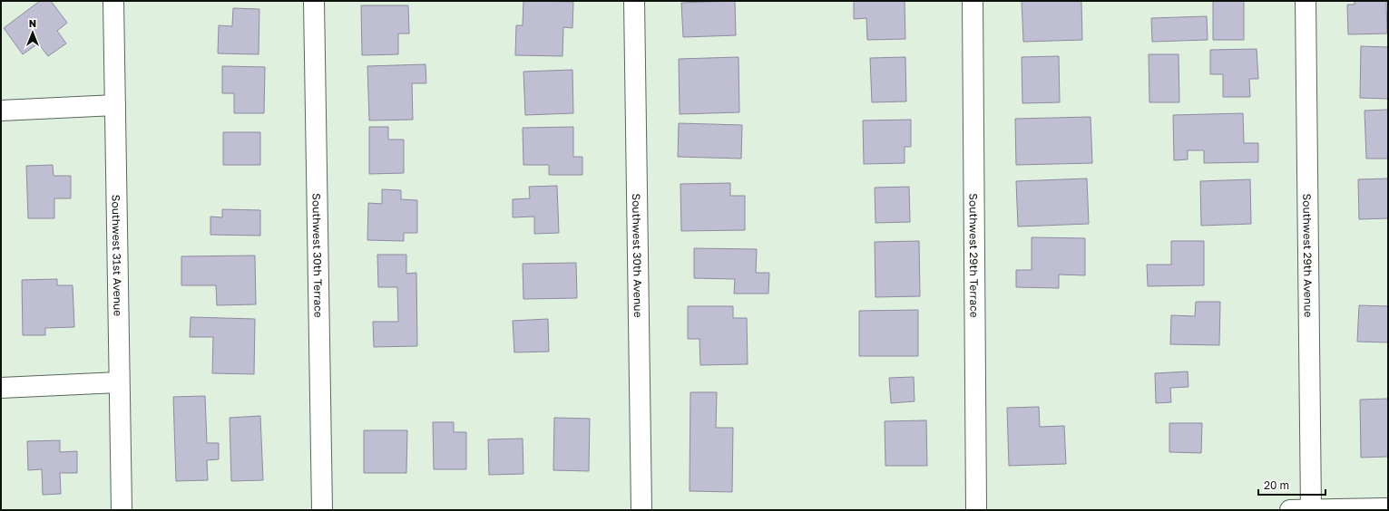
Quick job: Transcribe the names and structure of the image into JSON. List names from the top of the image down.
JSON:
{
  "streets": {
    "street": [
      "Southwest 31st Avenue",
      "Southwest 30th Terrace",
      "Southwest 30th Avenue",
      "Southwest 29th Terrace",
      "Southwest 29th Avenue"
    ]
  },
  "scale_bar": "20 m",
  "north": "top"
}
